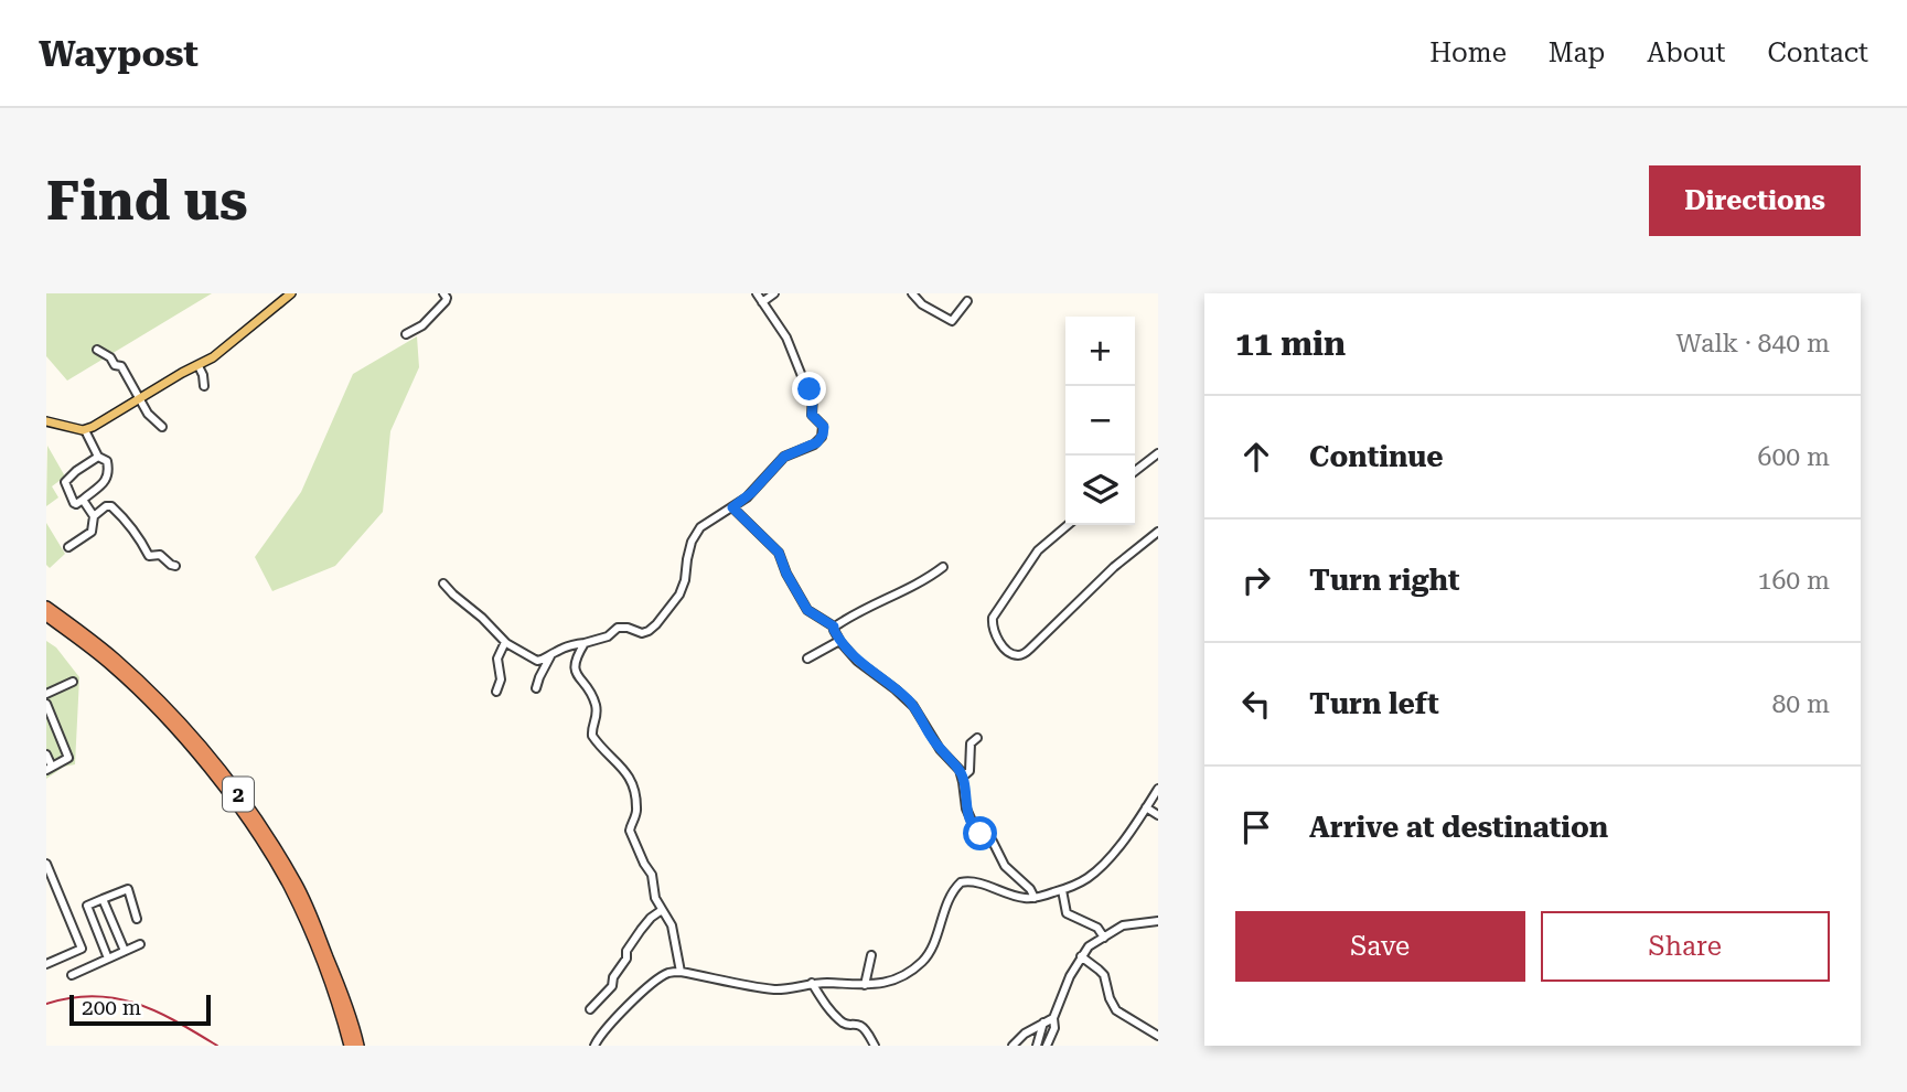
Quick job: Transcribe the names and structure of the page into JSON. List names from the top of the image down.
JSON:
{
  "streets": {
    "highway": ["2"]
  },
  "scale_bar": "200 m",
  "page": {
    "header": "Waypost",
    "nav": [
      "Home",
      "Map",
      "About",
      "Contact"
    ],
    "buttons": [
      "Directions",
      ["Save", "Share"]
    ],
    "title": "Find us",
    "heading": ["11 min", "Walk · 840 m"],
    "map_buttons": ["+", "−"],
    "list": [
      ["Continue", "600 m"],
      ["Turn right", "160 m"],
      ["Turn left", "80 m"],
      "Arrive at destination"
    ],
    "scale": "200 m"
  }
}
